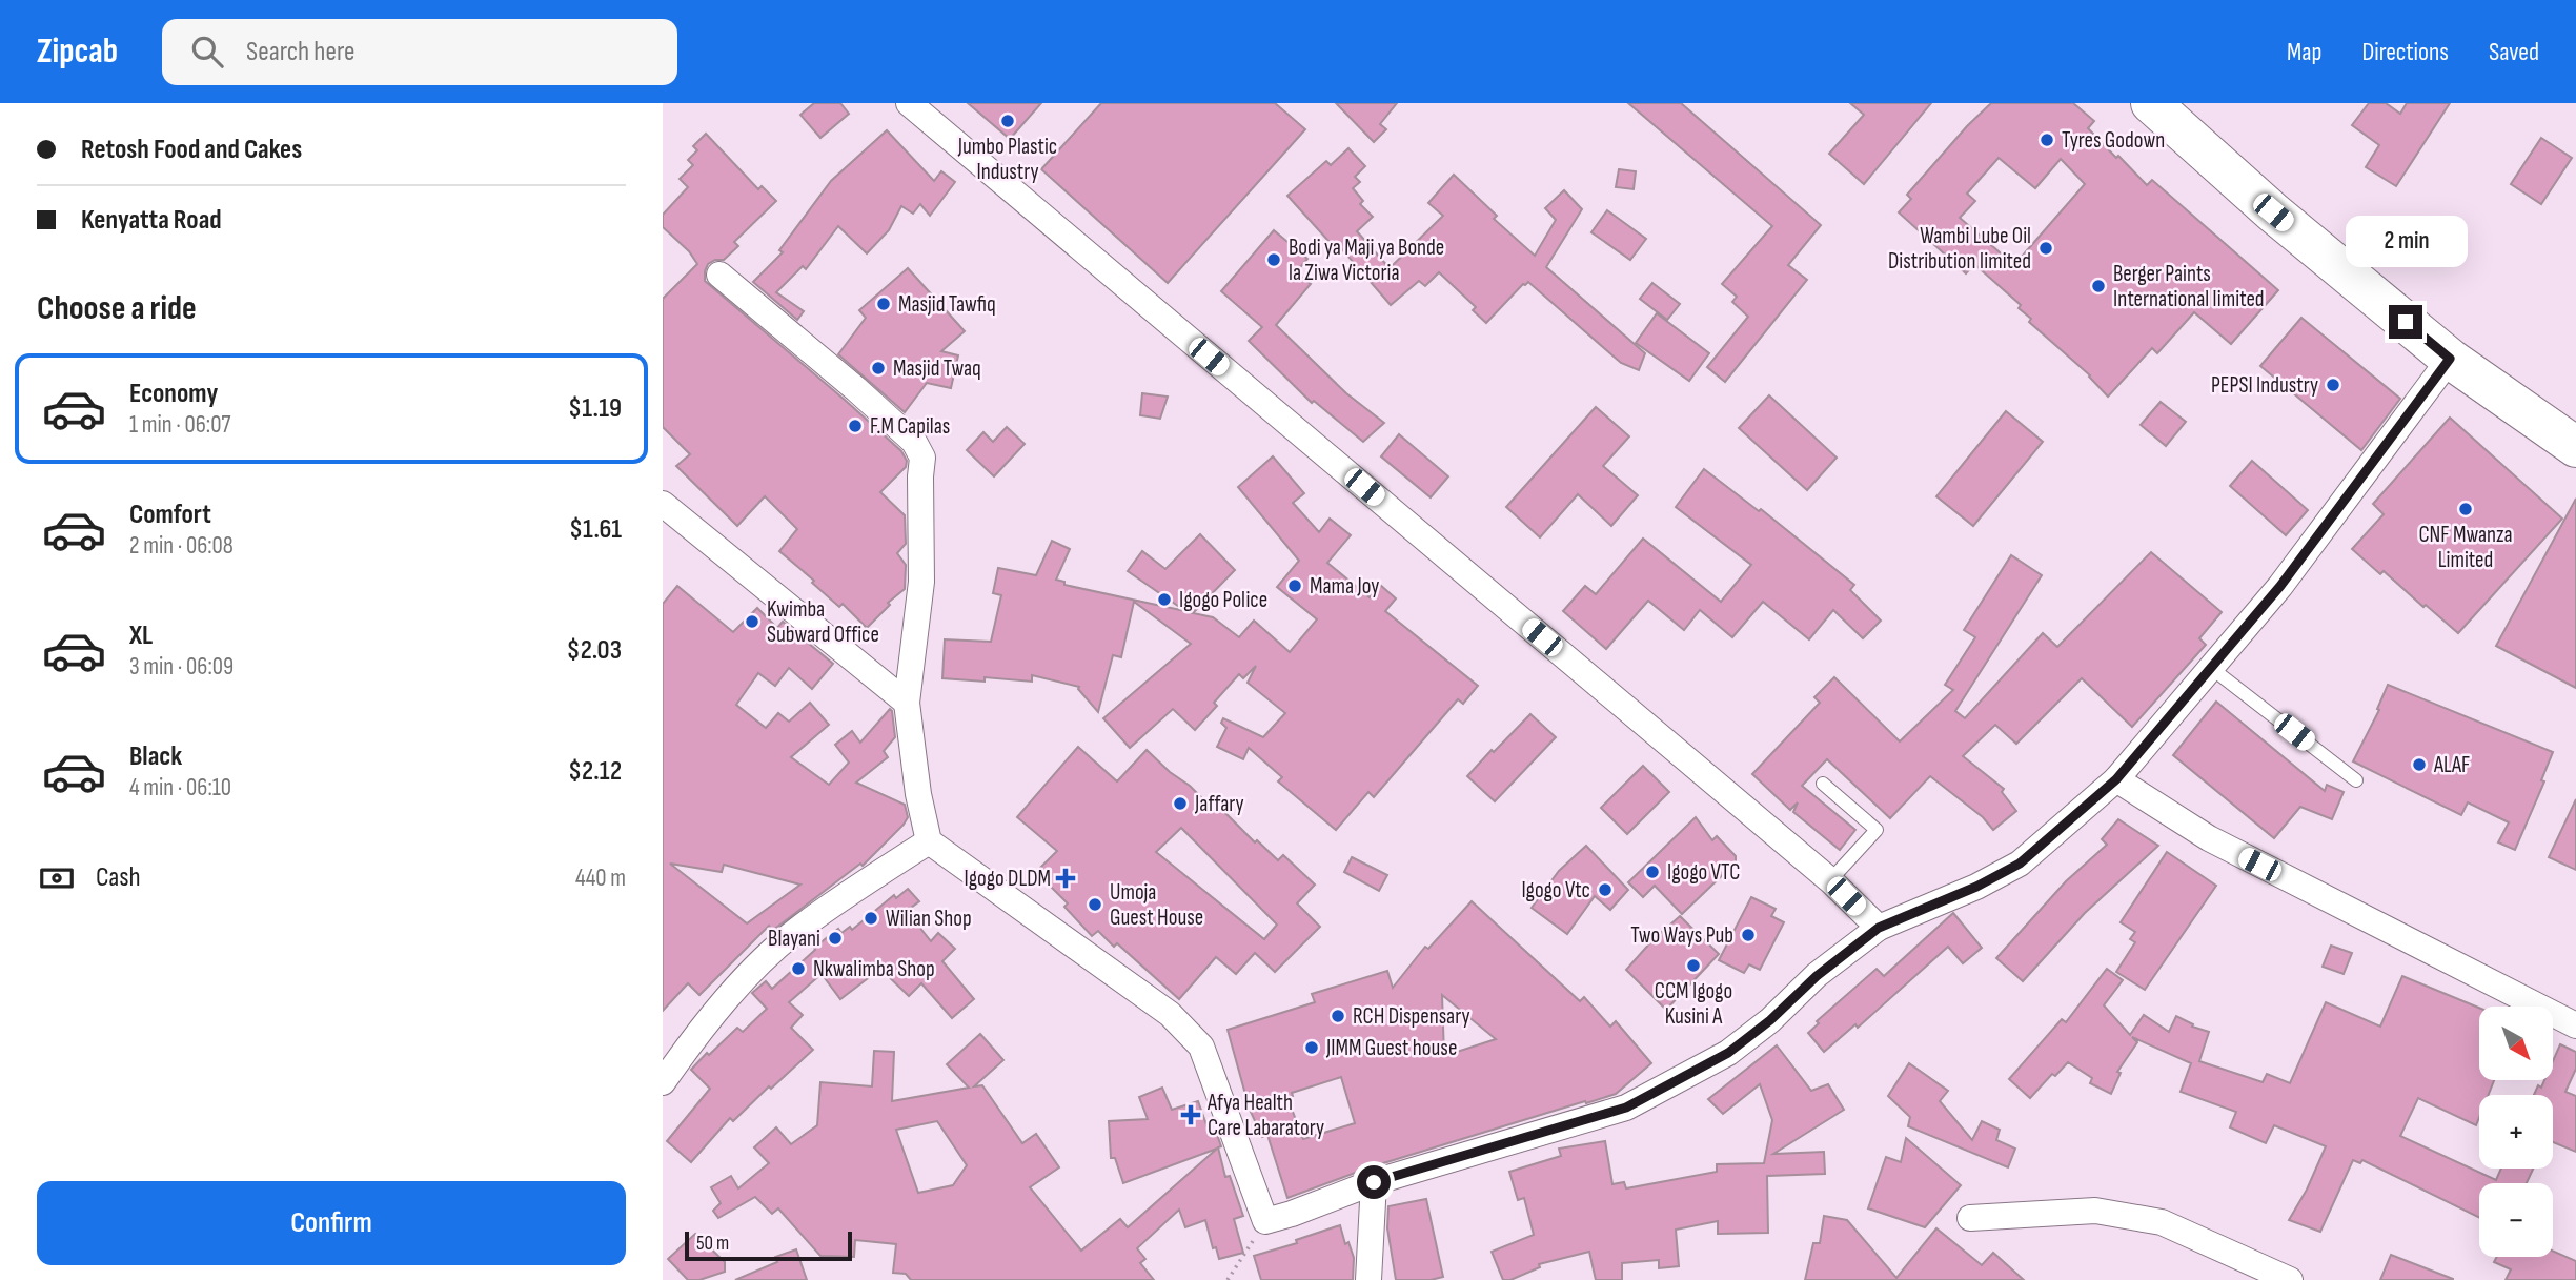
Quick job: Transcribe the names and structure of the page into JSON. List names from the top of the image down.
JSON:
{
  "places": {
    "other": [
      "Jumbo Plastic Industry",
      "Tyres Godown",
      "Wambi Lube Oil Distribution limited",
      "Bodi ya Maji ya Bonde la Ziwa Victoria",
      "Berger Paints International limited",
      "Masjid Tawfiq",
      "Masjid Twaq",
      "PEPSI Industry",
      "F.M Capilas",
      "CNF Mwanza Limited",
      "Mama Joy",
      "Igogo Police",
      "Kwimba Subward Office",
      "ALAF",
      "Jaffary",
      "Igogo VTC",
      "Igogo Vtc",
      "Umoja Guest House",
      "Wilian Shop",
      "Two Ways Pub",
      "Blayani",
      "CCM Igogo Kusini A",
      "Nkwalimba Shop",
      "RCH Dispensary",
      "JIMM Guest house"
    ],
    "health": ["Igogo DLDM", "Afya Health Care Labaratory"]
  },
  "scale_bar": "50 m",
  "north": "bottom right",
  "page": {
    "header": "Zipcab",
    "search": "Search here",
    "nav": ["Map", "Directions", "Saved"],
    "banner": ["Retosh Food and Cakes", "Kenyatta Road"],
    "bubble": "2 min",
    "heading": "Choose a ride",
    "list": [
      {
        "name": "Economy",
        "note": "1 min · 06:07",
        "value": "$1.19"
      },
      {
        "name": "Comfort",
        "note": "2 min · 06:08",
        "value": "$1.61"
      },
      {
        "name": "XL",
        "note": "3 min · 06:09",
        "value": "$2.03"
      },
      {
        "name": "Black",
        "note": "4 min · 06:10",
        "value": "$2.12"
      }
    ],
    "pay": ["Cash", "440 m"],
    "map_buttons": ["+", "−"],
    "buttons": "Confirm",
    "scale": "50 m"
  }
}
